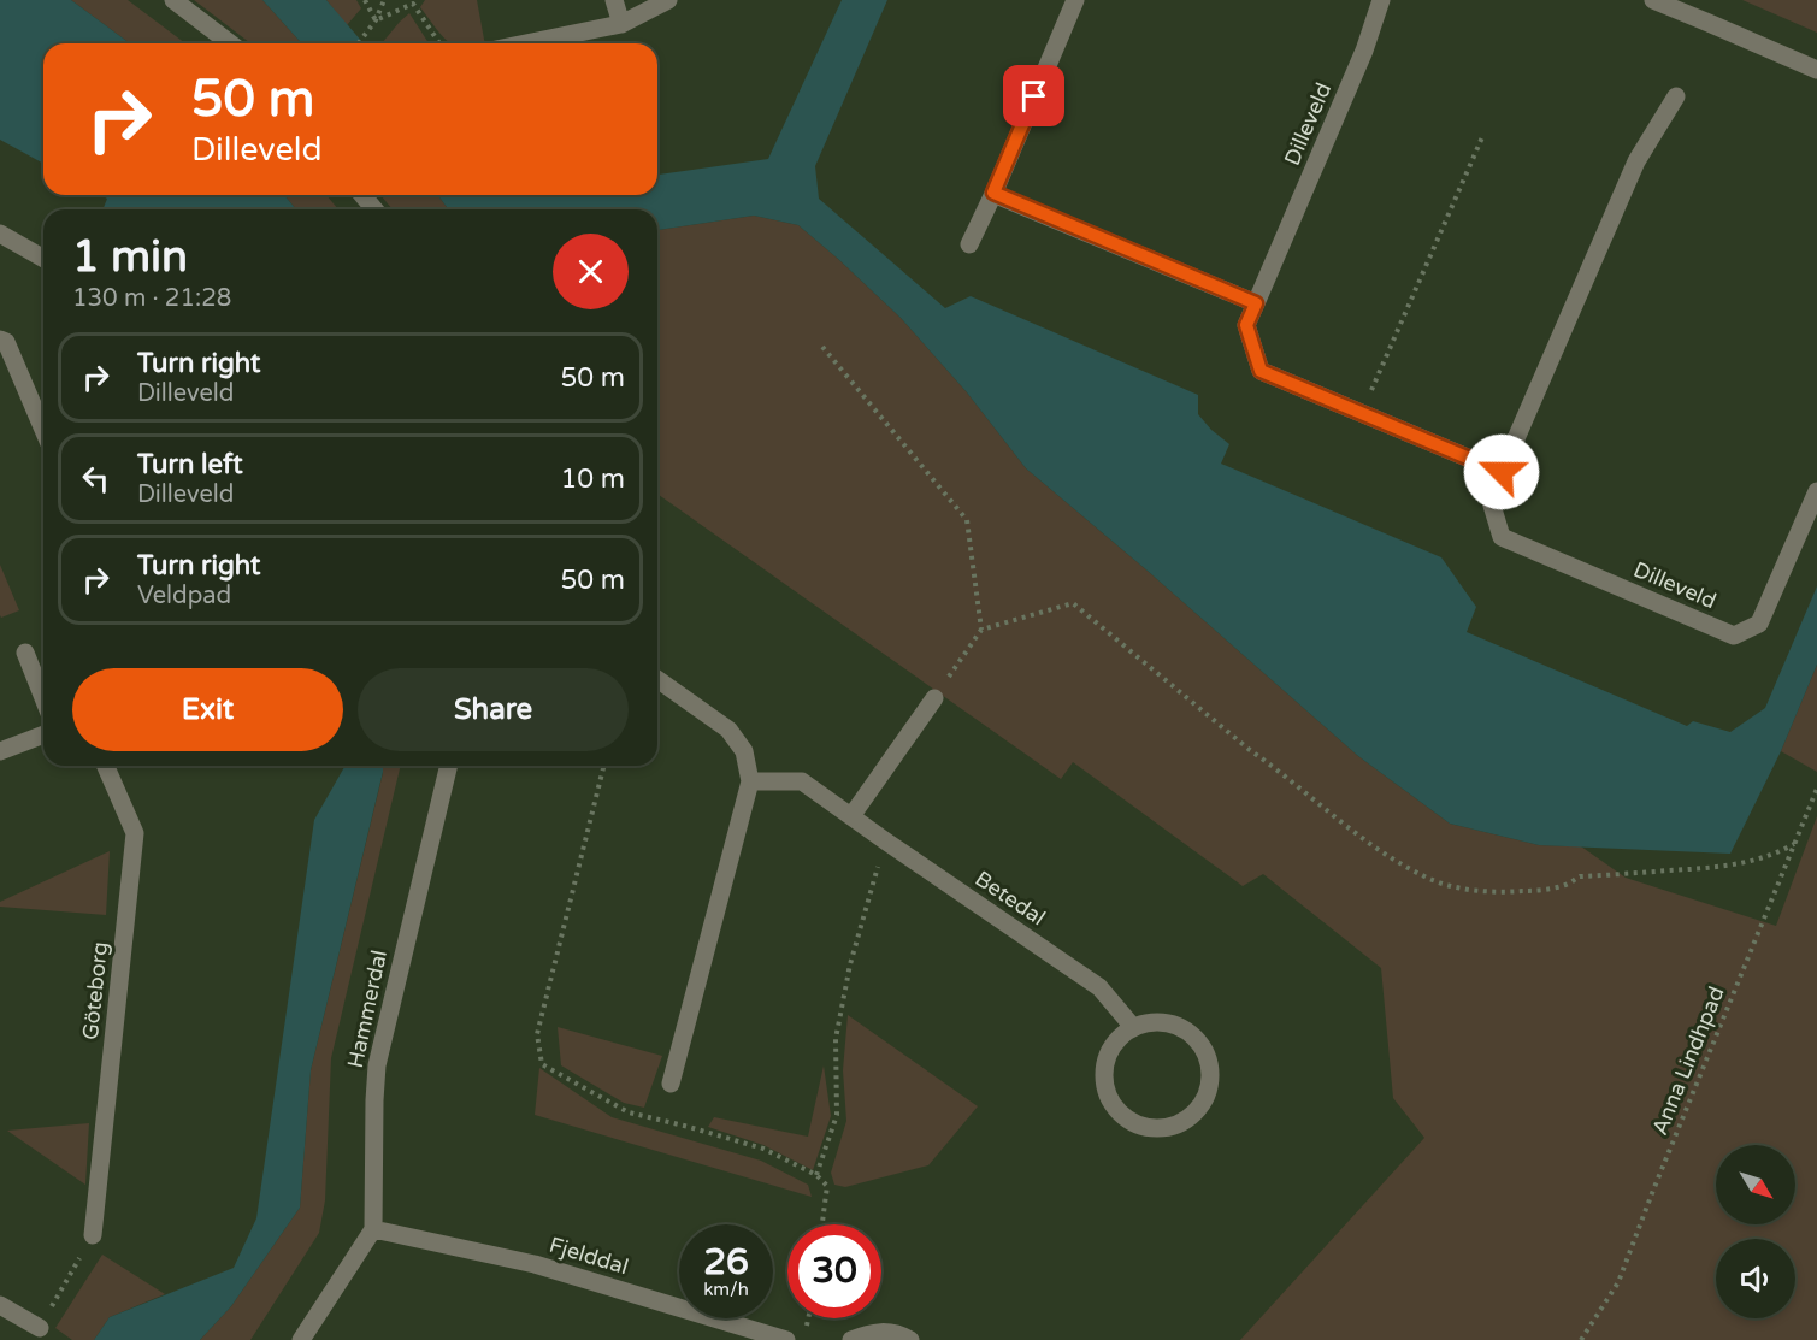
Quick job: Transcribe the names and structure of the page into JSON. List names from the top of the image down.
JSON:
{
  "streets": {
    "street": [
      "Dilleveld",
      "Betedal",
      "Göteborg",
      "Hammerdal",
      "Fjelddal"
    ],
    "path": ["Anna Lindhpad"]
  },
  "crossings": [
    ["Hammerdal", "Fjelddal"]
  ],
  "north": "bottom right",
  "page": {
    "turn": ["50 m", "Dilleveld"],
    "heading": ["1 min", "130 m · 21:28"],
    "list": [
      {
        "name": "Turn right",
        "note": "Dilleveld",
        "value": "50 m"
      },
      {
        "name": "Turn left",
        "note": "Dilleveld",
        "value": "10 m"
      },
      {
        "name": "Turn right",
        "note": "Veldpad",
        "value": "50 m"
      }
    ],
    "buttons": ["Exit", "Share"],
    "speed": "26 km/h",
    "limit": "30"
  }
}
